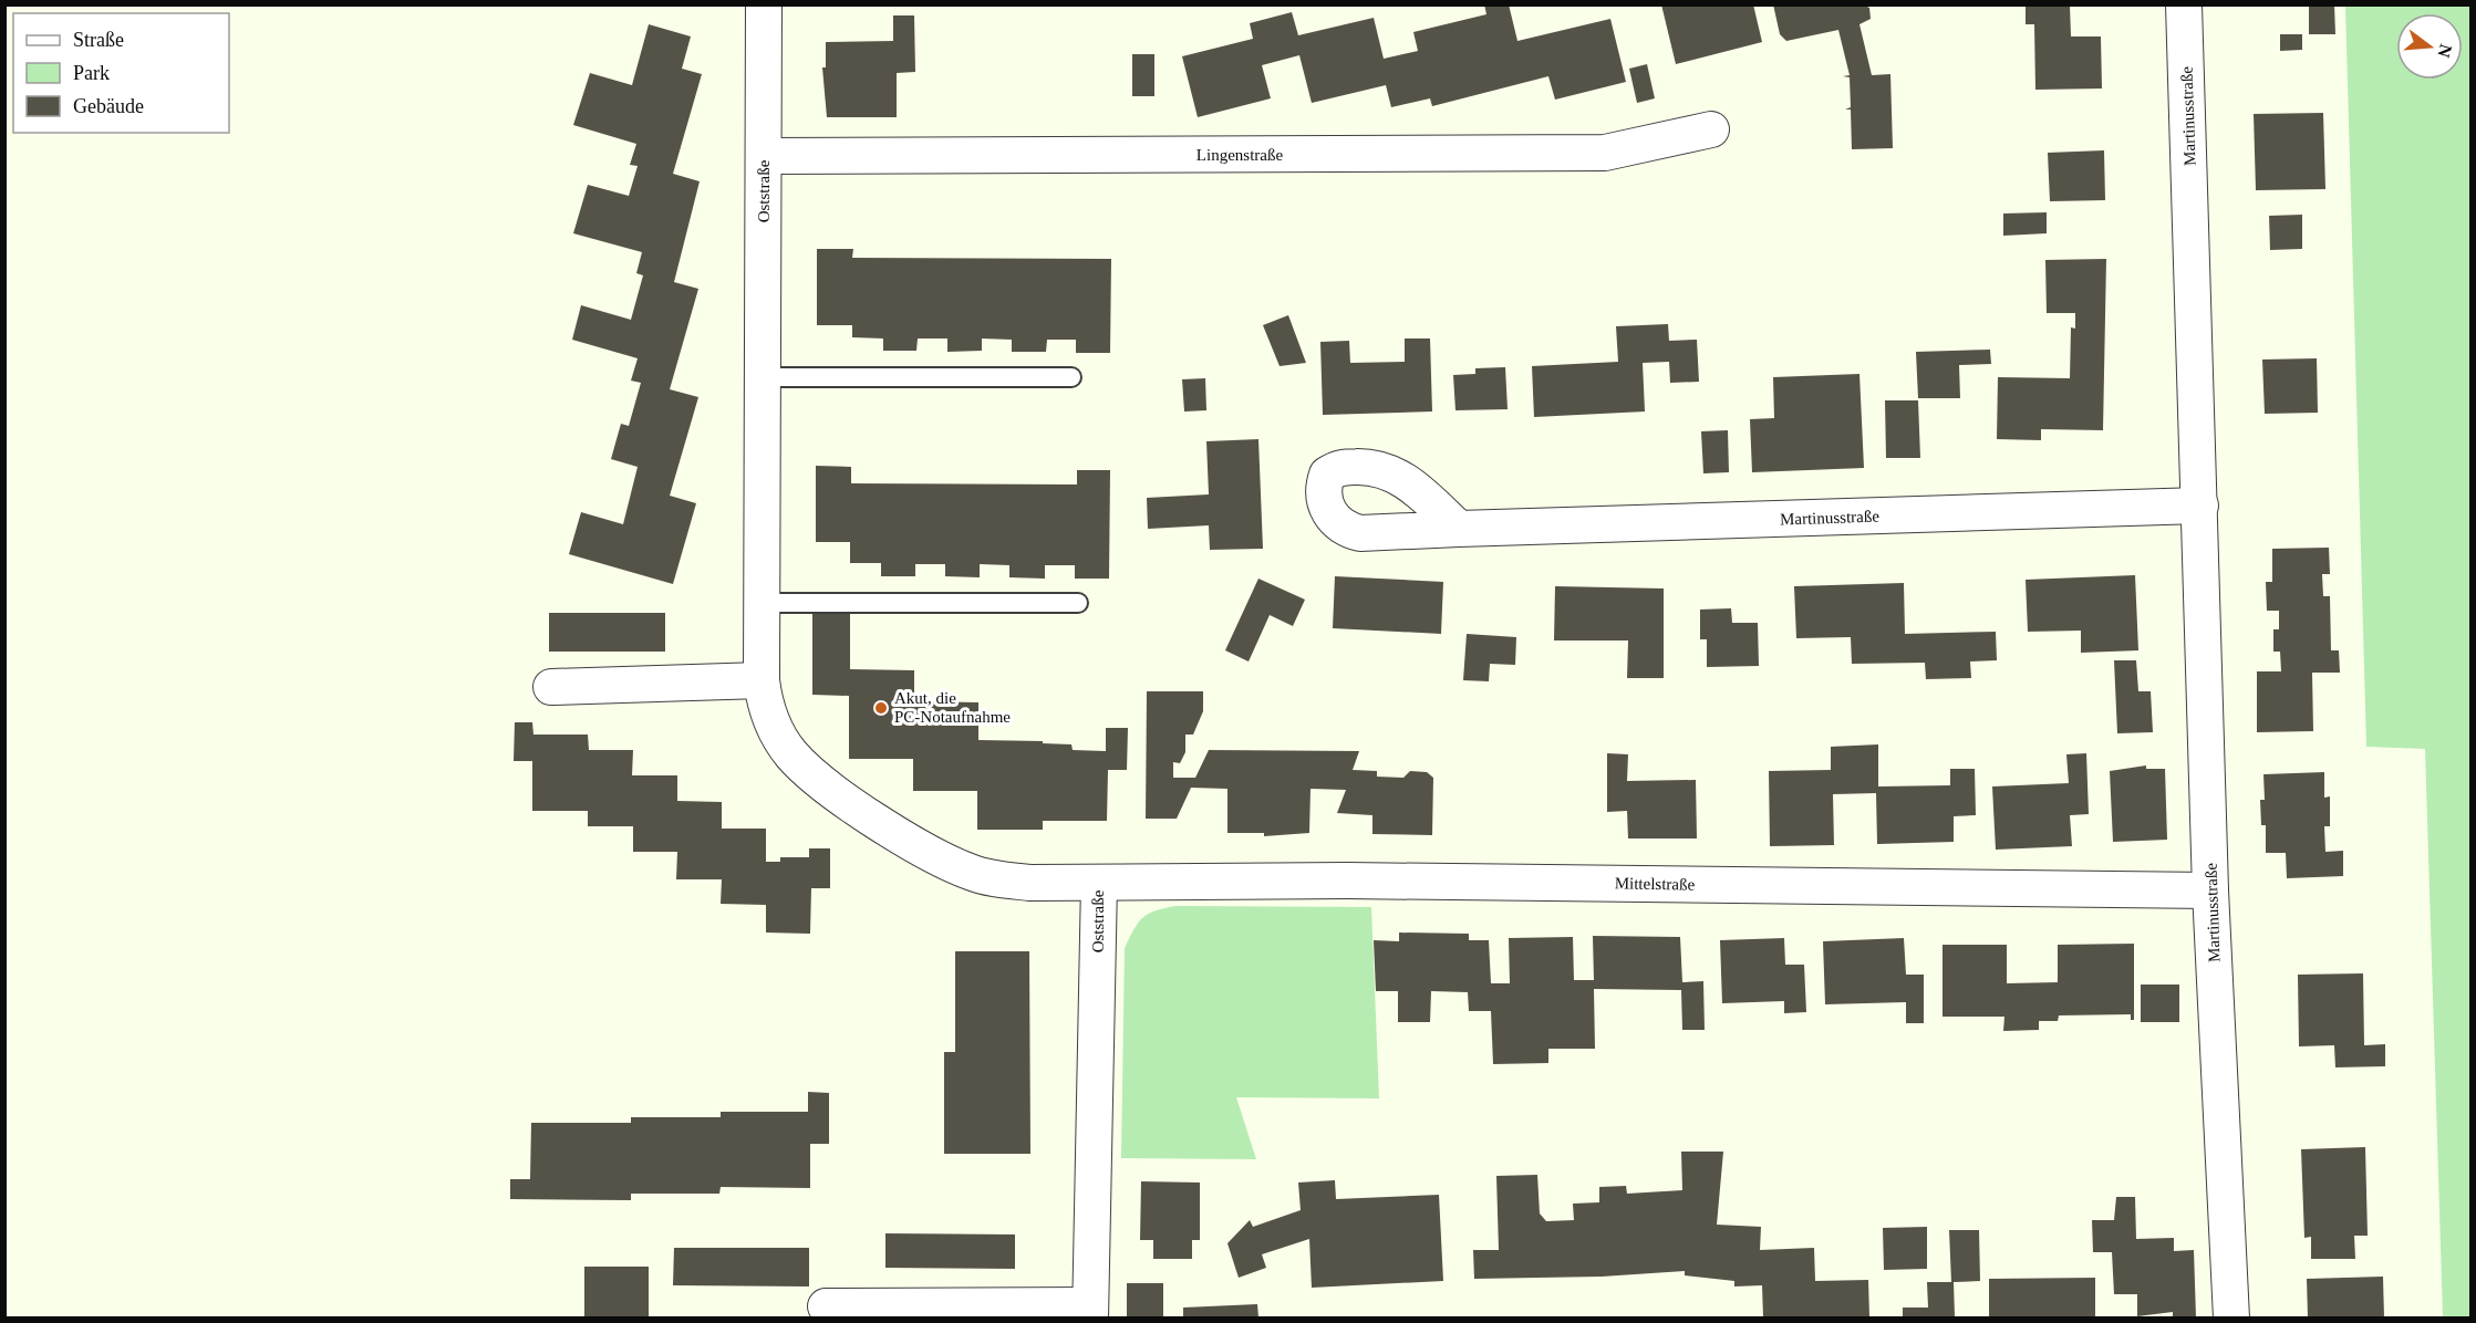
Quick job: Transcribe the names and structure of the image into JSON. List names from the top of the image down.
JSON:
{
  "streets": {
    "street": [
      "Martinusstraße",
      "Lingenstraße",
      "Oststraße",
      "Mittelstraße"
    ]
  },
  "crossings": [
    ["Martinusstraße", "Mittelstraße"],
    ["Lingenstraße", "Oststraße"],
    ["Oststraße", "Mittelstraße"]
  ],
  "places": ["Akut, die PC-Notaufnahme"],
  "legend": ["Straße", "Park", "Gebäude"],
  "north": "right"
}
